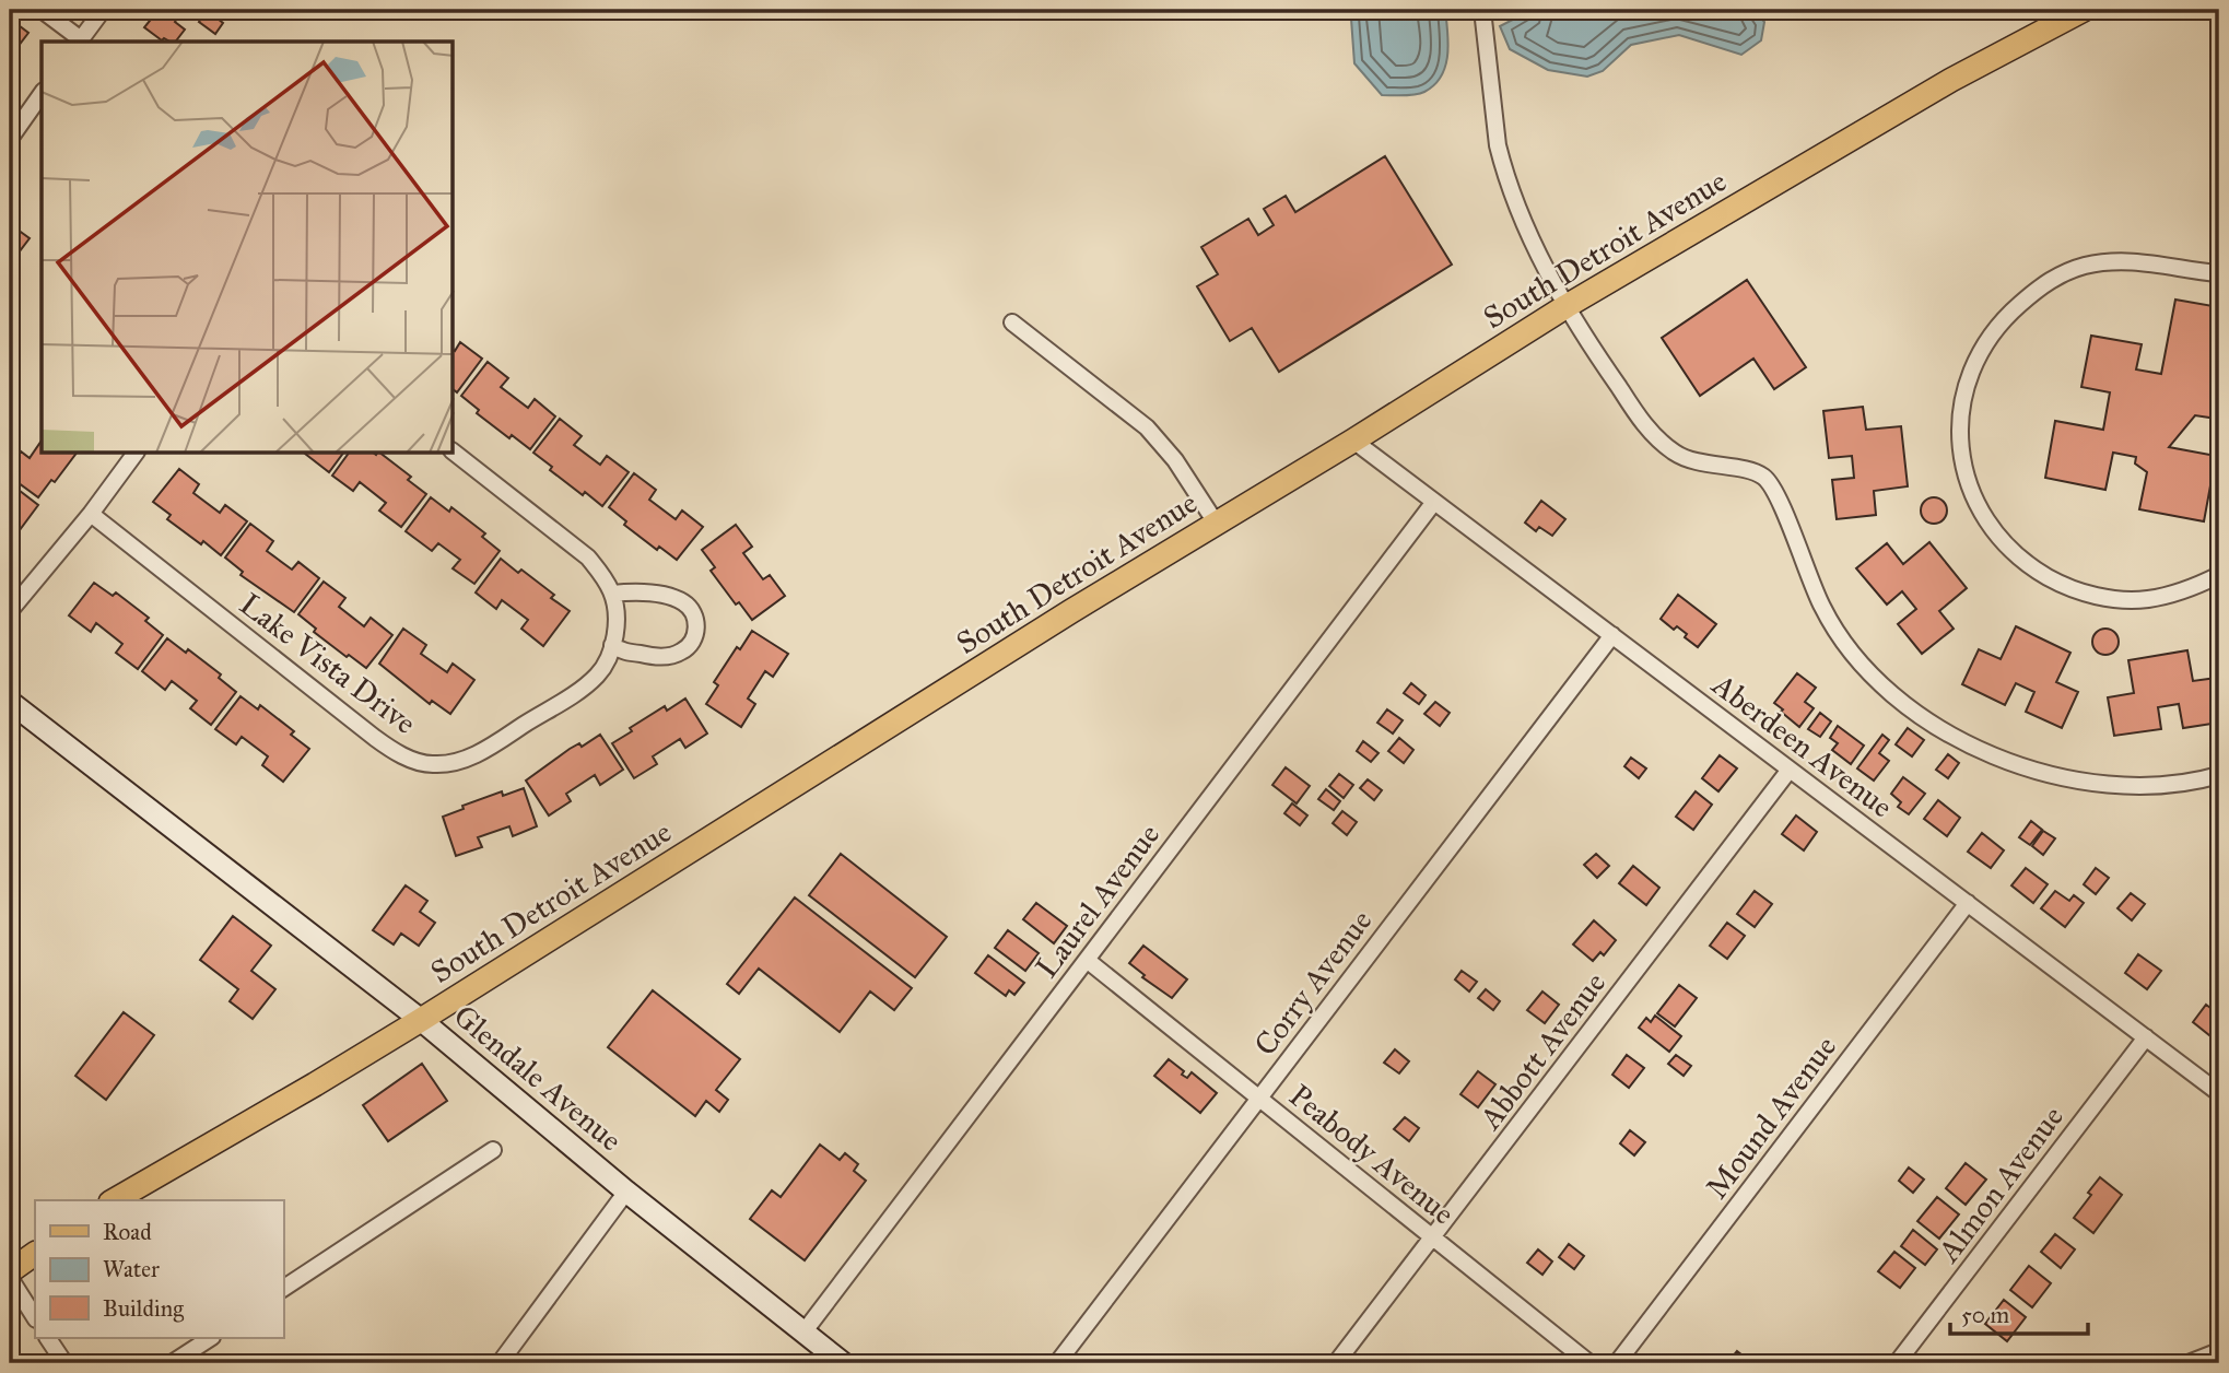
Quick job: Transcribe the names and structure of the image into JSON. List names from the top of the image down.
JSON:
{
  "streets": {
    "main road": ["South Detroit Avenue", "Glendale Avenue"],
    "street": [
      "Lake Vista Drive",
      "Aberdeen Avenue",
      "Laurel Avenue",
      "Corry Avenue",
      "Abbott Avenue",
      "Mound Avenue",
      "Peabody Avenue",
      "Almon Avenue"
    ]
  },
  "crossings": [
    ["South Detroit Avenue", "Aberdeen Avenue"],
    ["South Detroit Avenue", "Glendale Avenue"],
    ["Aberdeen Avenue", "Laurel Avenue"],
    ["Aberdeen Avenue", "Corry Avenue"],
    ["Aberdeen Avenue", "Abbott Avenue"],
    ["Aberdeen Avenue", "Mound Avenue"],
    ["Aberdeen Avenue", "Almon Avenue"],
    ["Laurel Avenue", "Glendale Avenue"],
    ["Laurel Avenue", "Peabody Avenue"],
    ["Corry Avenue", "Peabody Avenue"],
    ["Abbott Avenue", "Peabody Avenue"]
  ],
  "legend": ["Road", "Water", "Building"],
  "scale_bar": "50 m"
}
